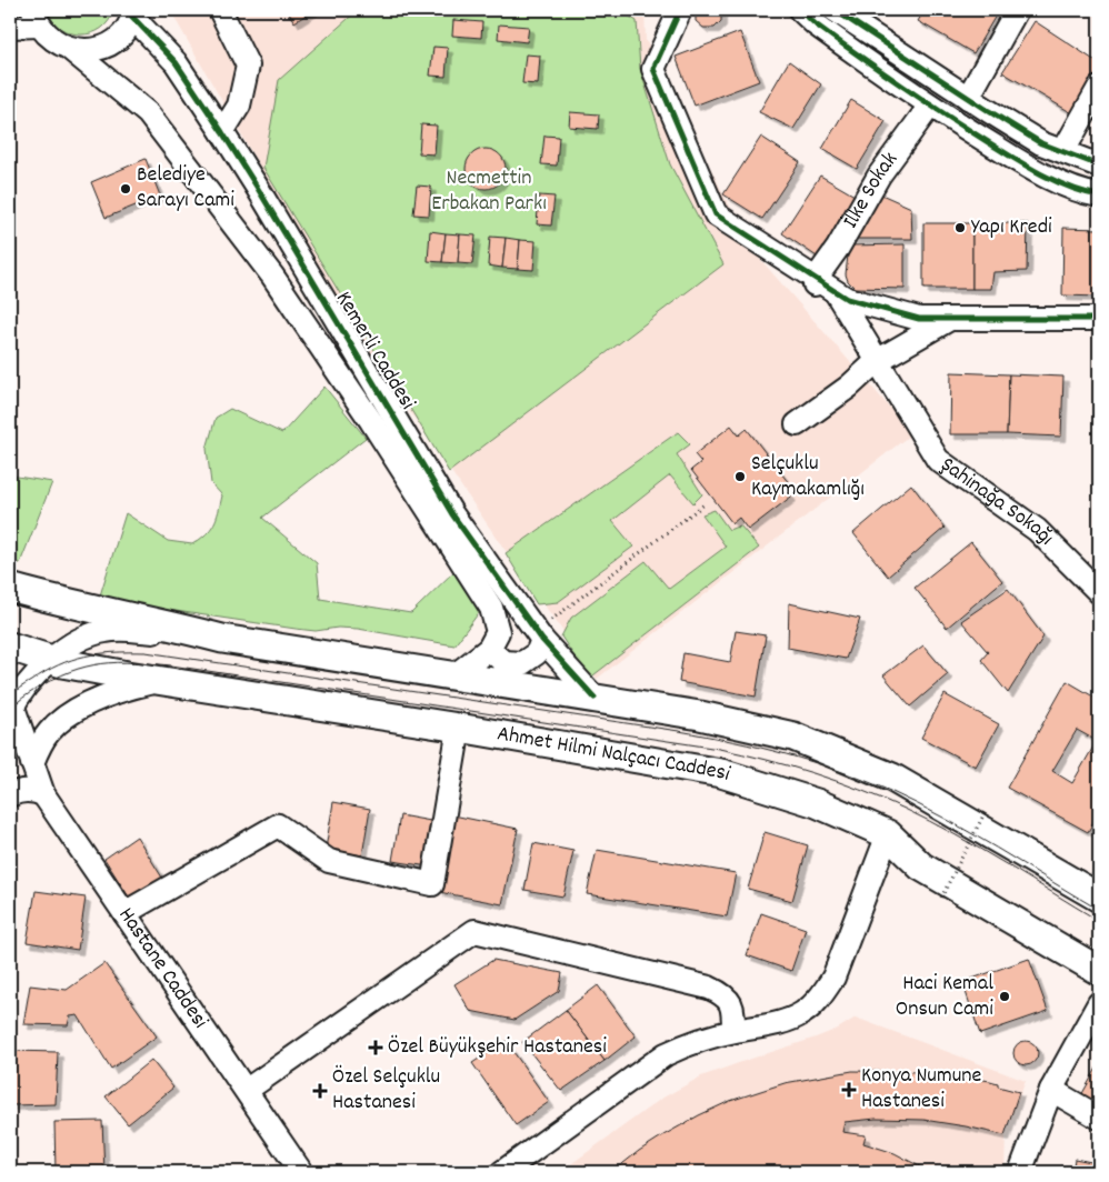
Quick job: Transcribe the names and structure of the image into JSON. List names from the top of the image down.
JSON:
{
  "streets": {
    "main road": ["Ahmet Hilmi Nalçacı Caddesi"],
    "street": [
      "İlke Sokak",
      "Kemerli Caddesi",
      "Şahinağa Sokağı",
      "Hastane Caddesi"
    ]
  },
  "parks": ["Necmettin Erbakan Parkı"],
  "places": {
    "other": [
      "Belediye Sarayı Cami",
      "Yapı Kredi",
      "Selçuklu Kaymakamlığı",
      "Haci Kemal Onsun Cami"
    ],
    "health": ["Özel Büyükşehir Hastanesi", "Konya Numune Hastanesi", "Özel Selçuklu Hastanesi"]
  }
}
